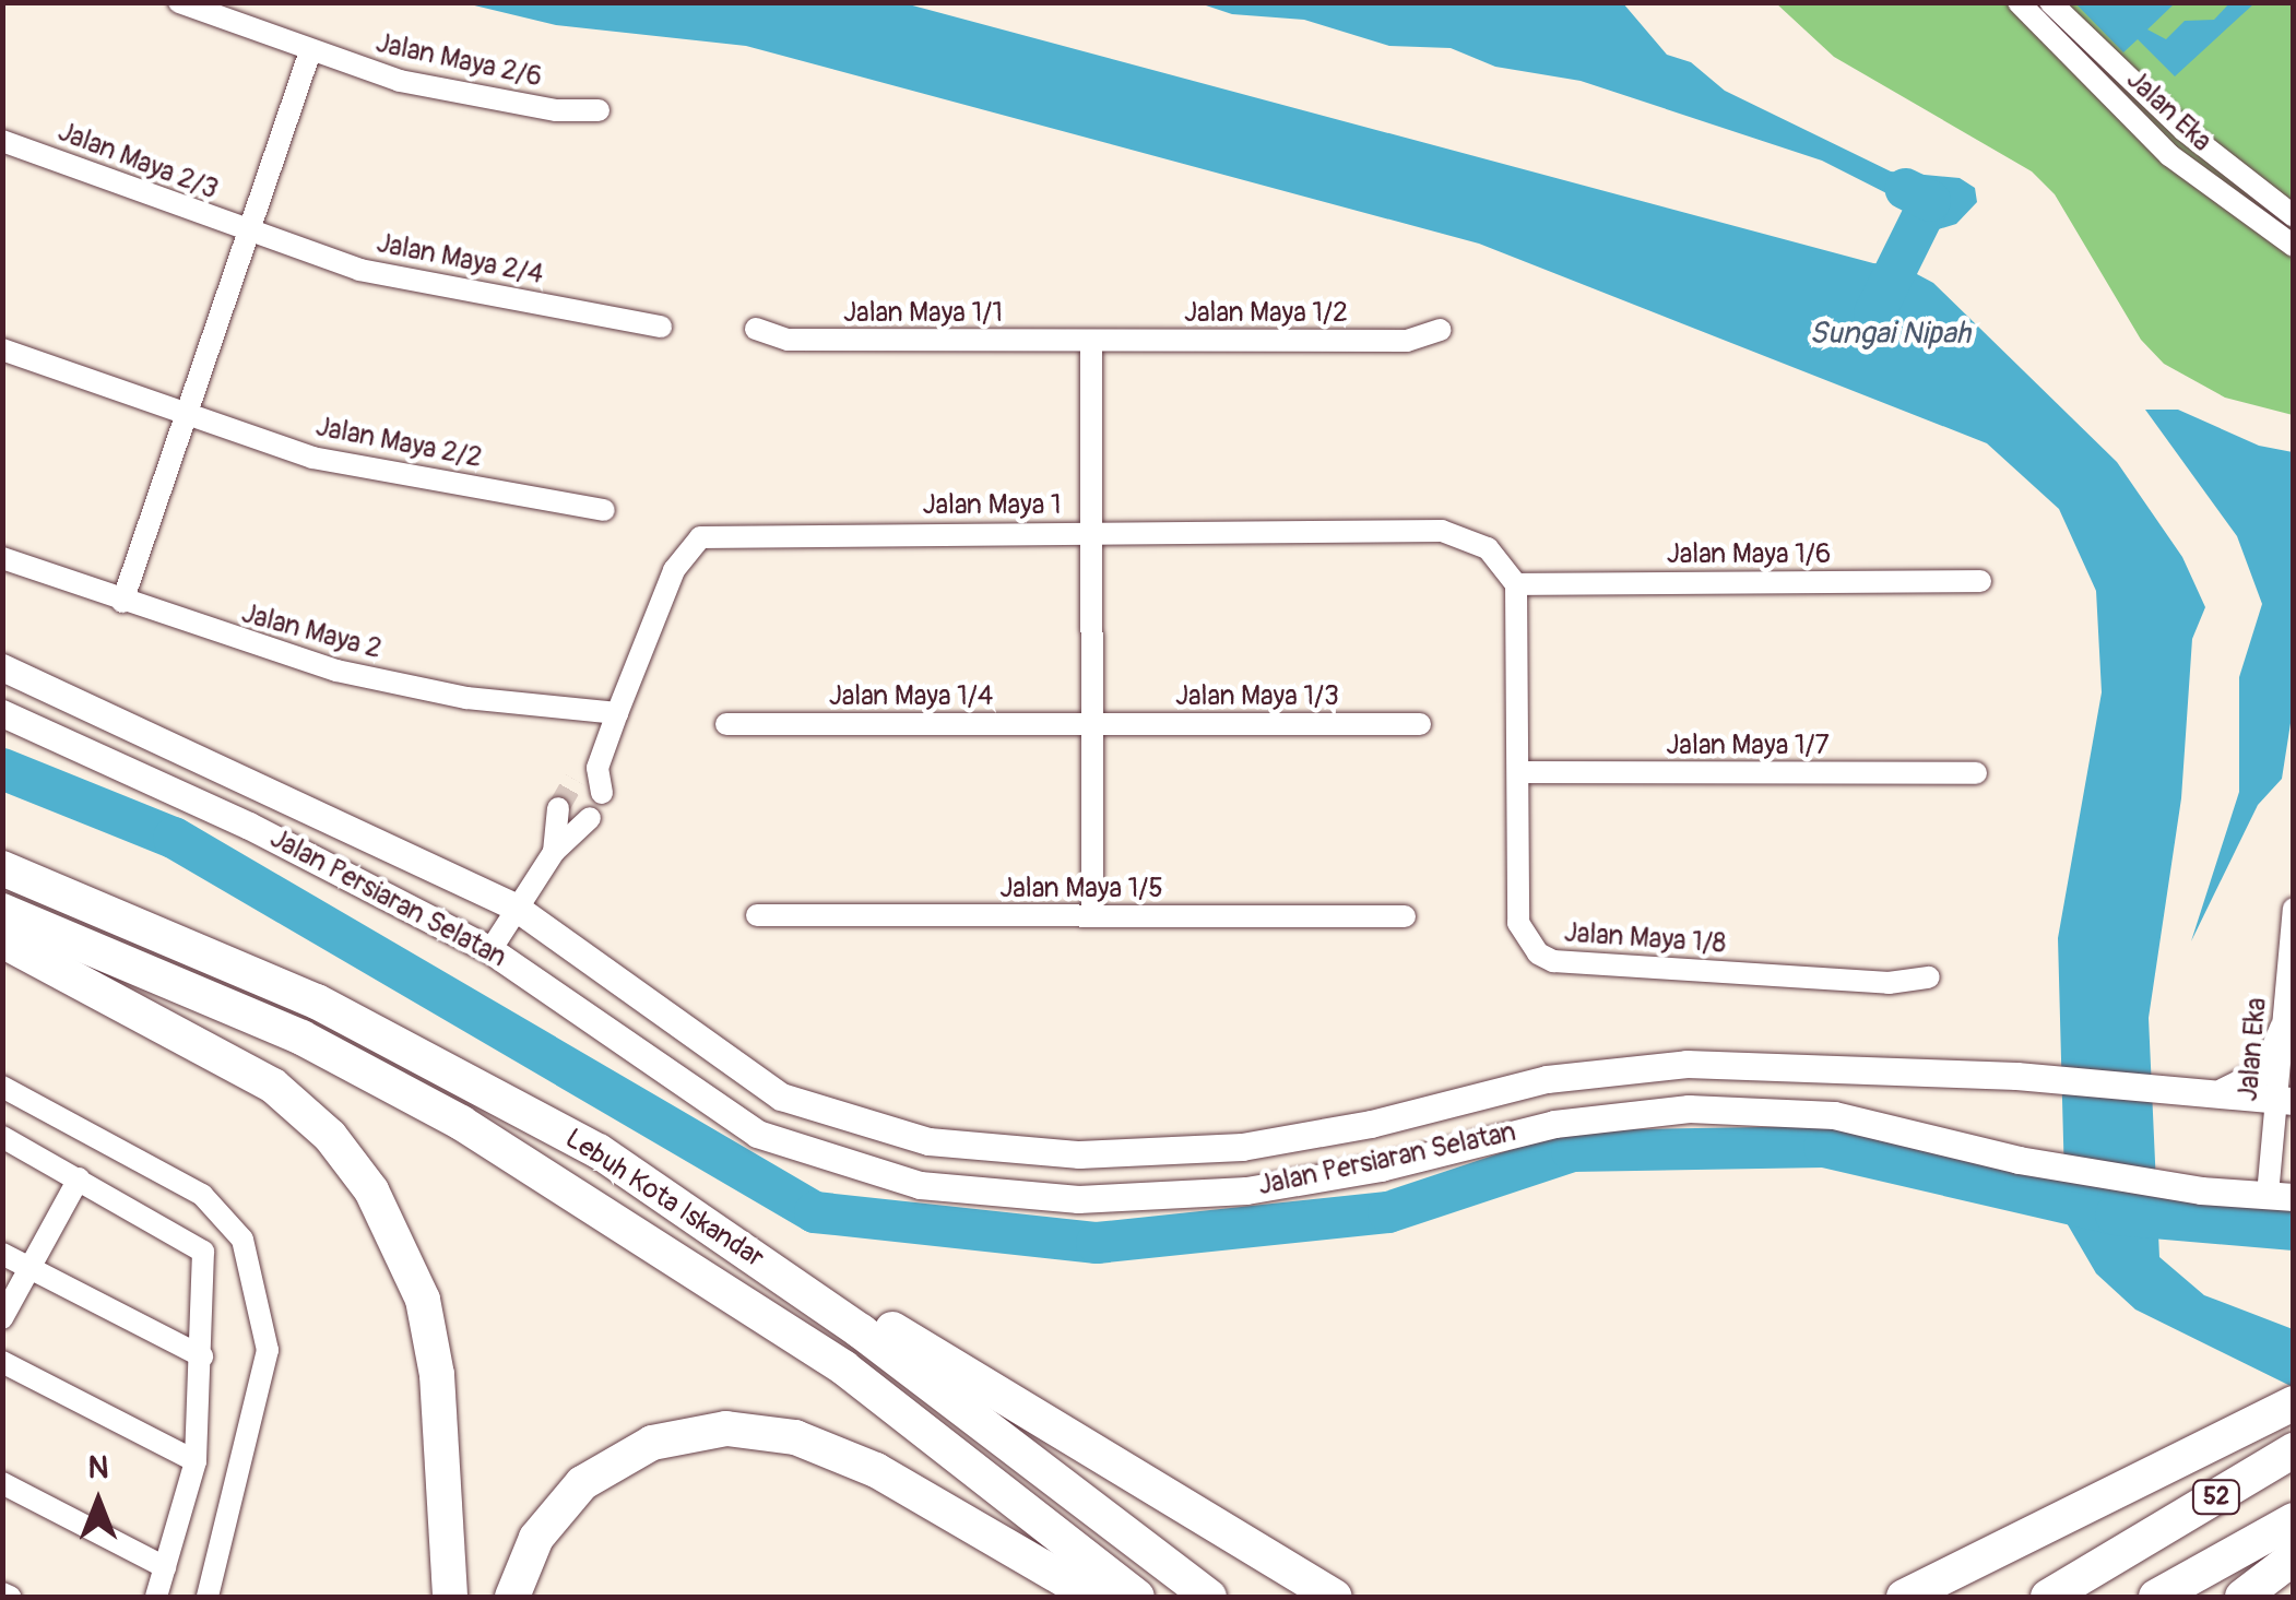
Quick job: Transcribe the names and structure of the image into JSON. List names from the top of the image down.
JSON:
{
  "streets": {
    "highway": ["Lebuh Kota Iskandar", "52"],
    "street": [
      "Jalan Maya 2/6",
      "Jalan Eka",
      "Jalan Maya 2/3",
      "Jalan Maya 2/4",
      "Jalan Maya 1/1",
      "Jalan Maya 1/2",
      "Jalan Maya 2/2",
      "Jalan Maya 1",
      "Jalan Maya 1/6",
      "Jalan Maya 2",
      "Jalan Maya 1/4",
      "Jalan Maya 1/3",
      "Jalan Maya 1/7",
      "Jalan Maya 1/5",
      "Jalan Persiaran Selatan",
      "Jalan Maya 1/8"
    ]
  },
  "crossings": [
    ["Jalan Eka", "Jalan Persiaran Selatan"],
    ["Jalan Maya 2/3", "Jalan Maya 2/4"],
    ["Jalan Maya 1/1", "Jalan Maya 1/2"],
    ["Jalan Maya 1", "Jalan Maya 1/6"],
    ["Jalan Maya 1", "Jalan Maya 2"],
    ["Jalan Maya 1", "Jalan Maya 1/8"],
    ["Jalan Maya 1/6", "Jalan Maya 1/8"],
    ["Jalan Maya 1/4", "Jalan Maya 1/3"],
    ["Jalan Maya 1/7", "Jalan Maya 1/8"]
  ],
  "water": ["Sungai Nipah"],
  "north": "top"
}
